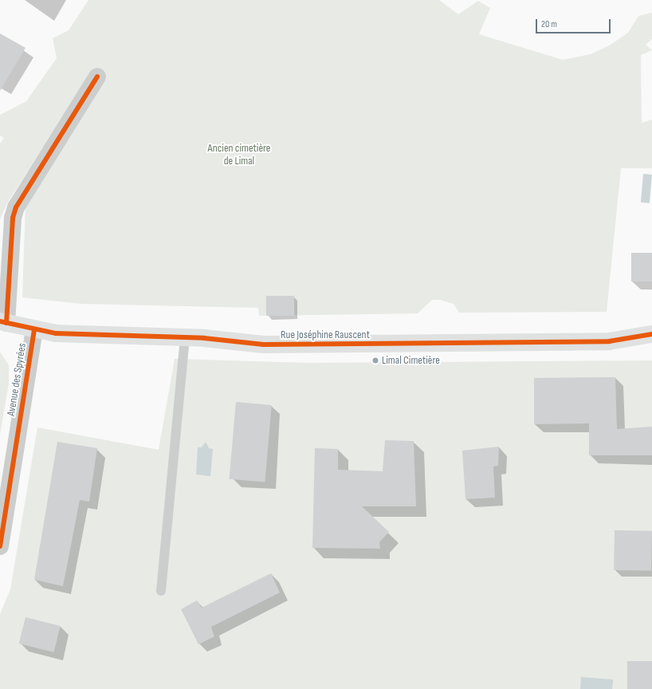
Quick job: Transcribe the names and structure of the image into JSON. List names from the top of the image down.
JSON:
{
  "streets": {
    "street": ["Rue Joséphine Rauscent", "Avenue des Spyrées"]
  },
  "crossings": [
    ["Rue Joséphine Rauscent", "Avenue des Spyrées"]
  ],
  "parks": ["Ancien cimetière de Limal"],
  "places": ["Limal Cimetière"],
  "scale_bar": "20 m"
}
